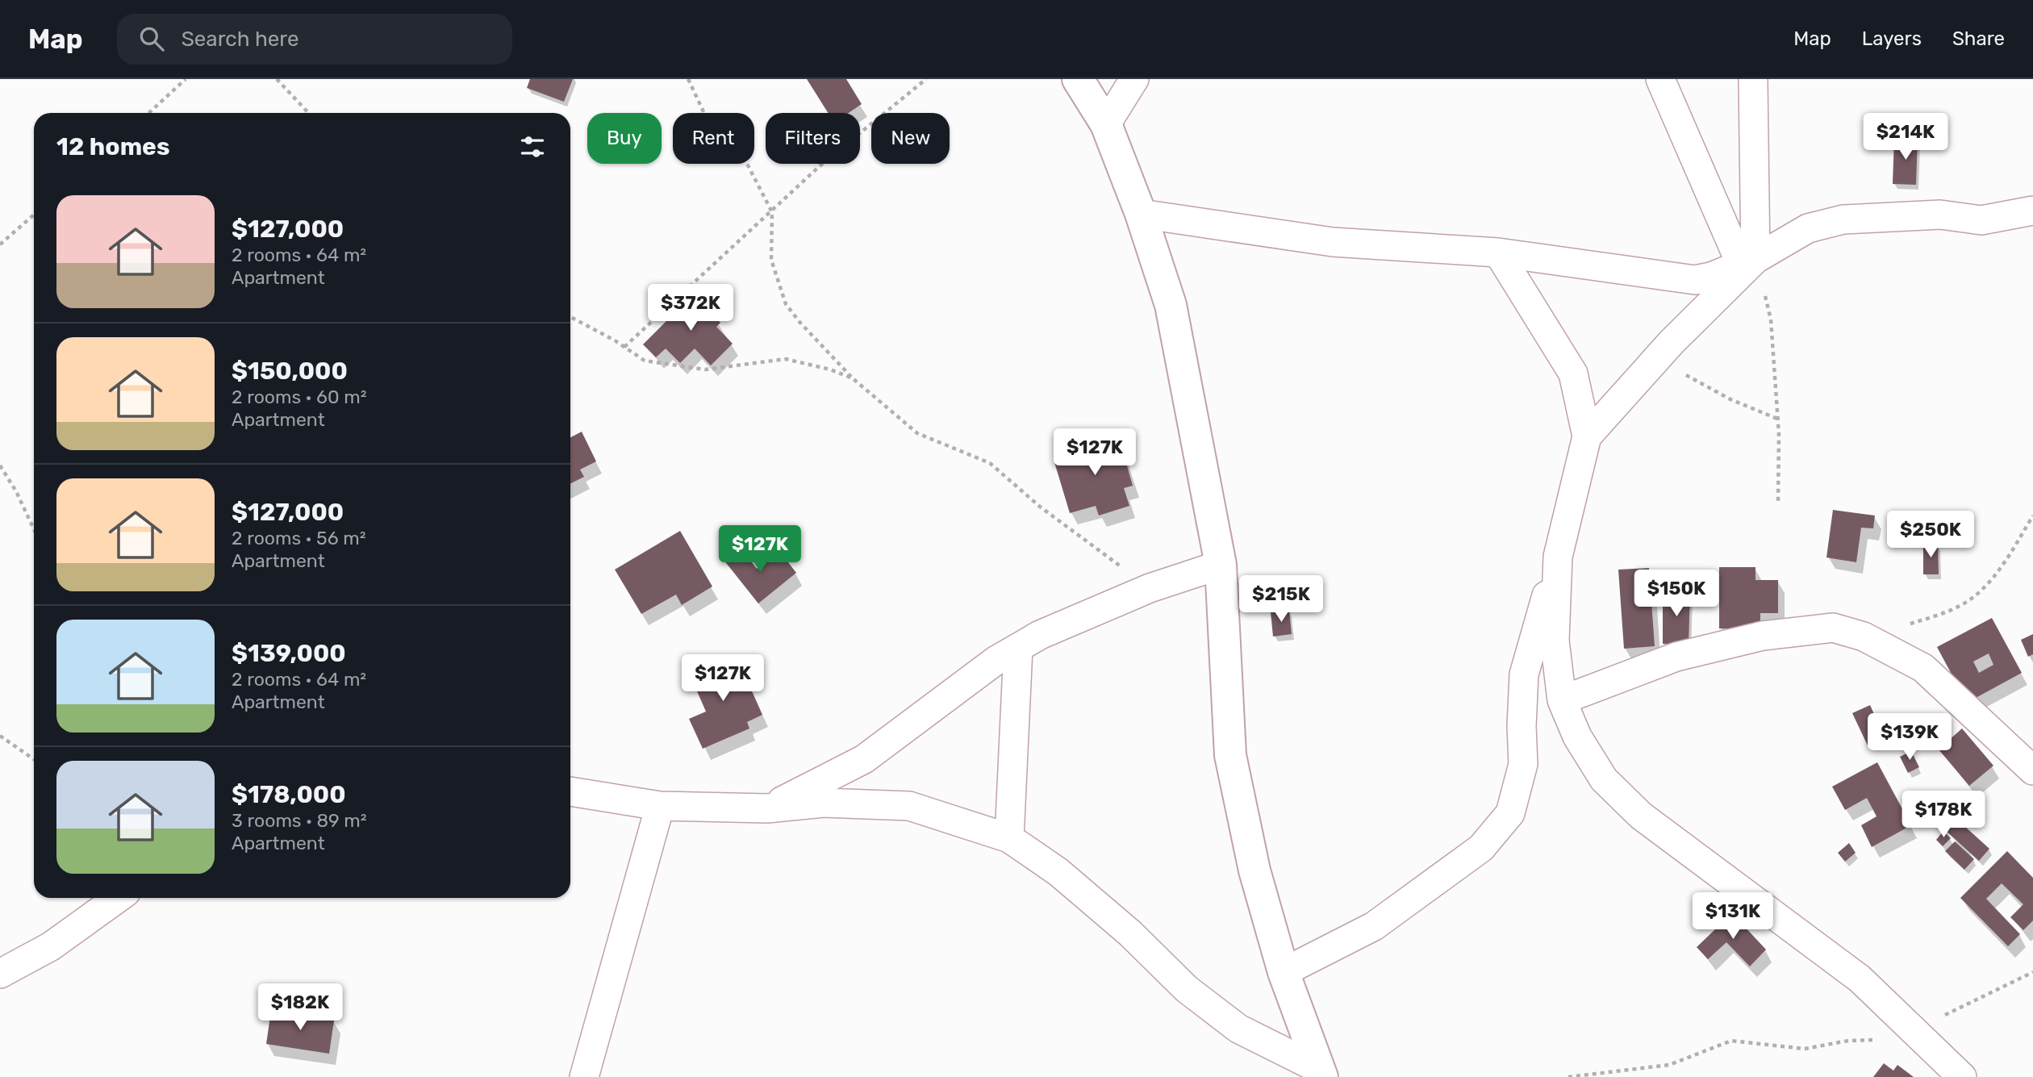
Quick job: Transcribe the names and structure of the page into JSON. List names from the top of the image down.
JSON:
{
  "page": {
    "header": "Map",
    "search": "Search here",
    "nav": ["Map", "Layers", "Share"],
    "price": [
      "$214K",
      "$372K",
      "$127K",
      "$250K",
      "$127K",
      "$150K",
      "$215K",
      "$127K",
      "$139K",
      "$178K",
      "$131K",
      "$182K"
    ],
    "chip": [
      "Buy",
      "Rent",
      "Filters",
      "New"
    ],
    "heading": "12 homes",
    "list": [
      {
        "name": "$127,000",
        "note": "2 rooms · 64 m² · Apartment"
      },
      {
        "name": "$150,000",
        "note": "2 rooms · 60 m² · Apartment"
      },
      {
        "name": "$127,000",
        "note": "2 rooms · 56 m² · Apartment"
      },
      {
        "name": "$139,000",
        "note": "2 rooms · 64 m² · Apartment"
      },
      {
        "name": "$178,000",
        "note": "3 rooms · 89 m² · Apartment"
      }
    ]
  }
}
